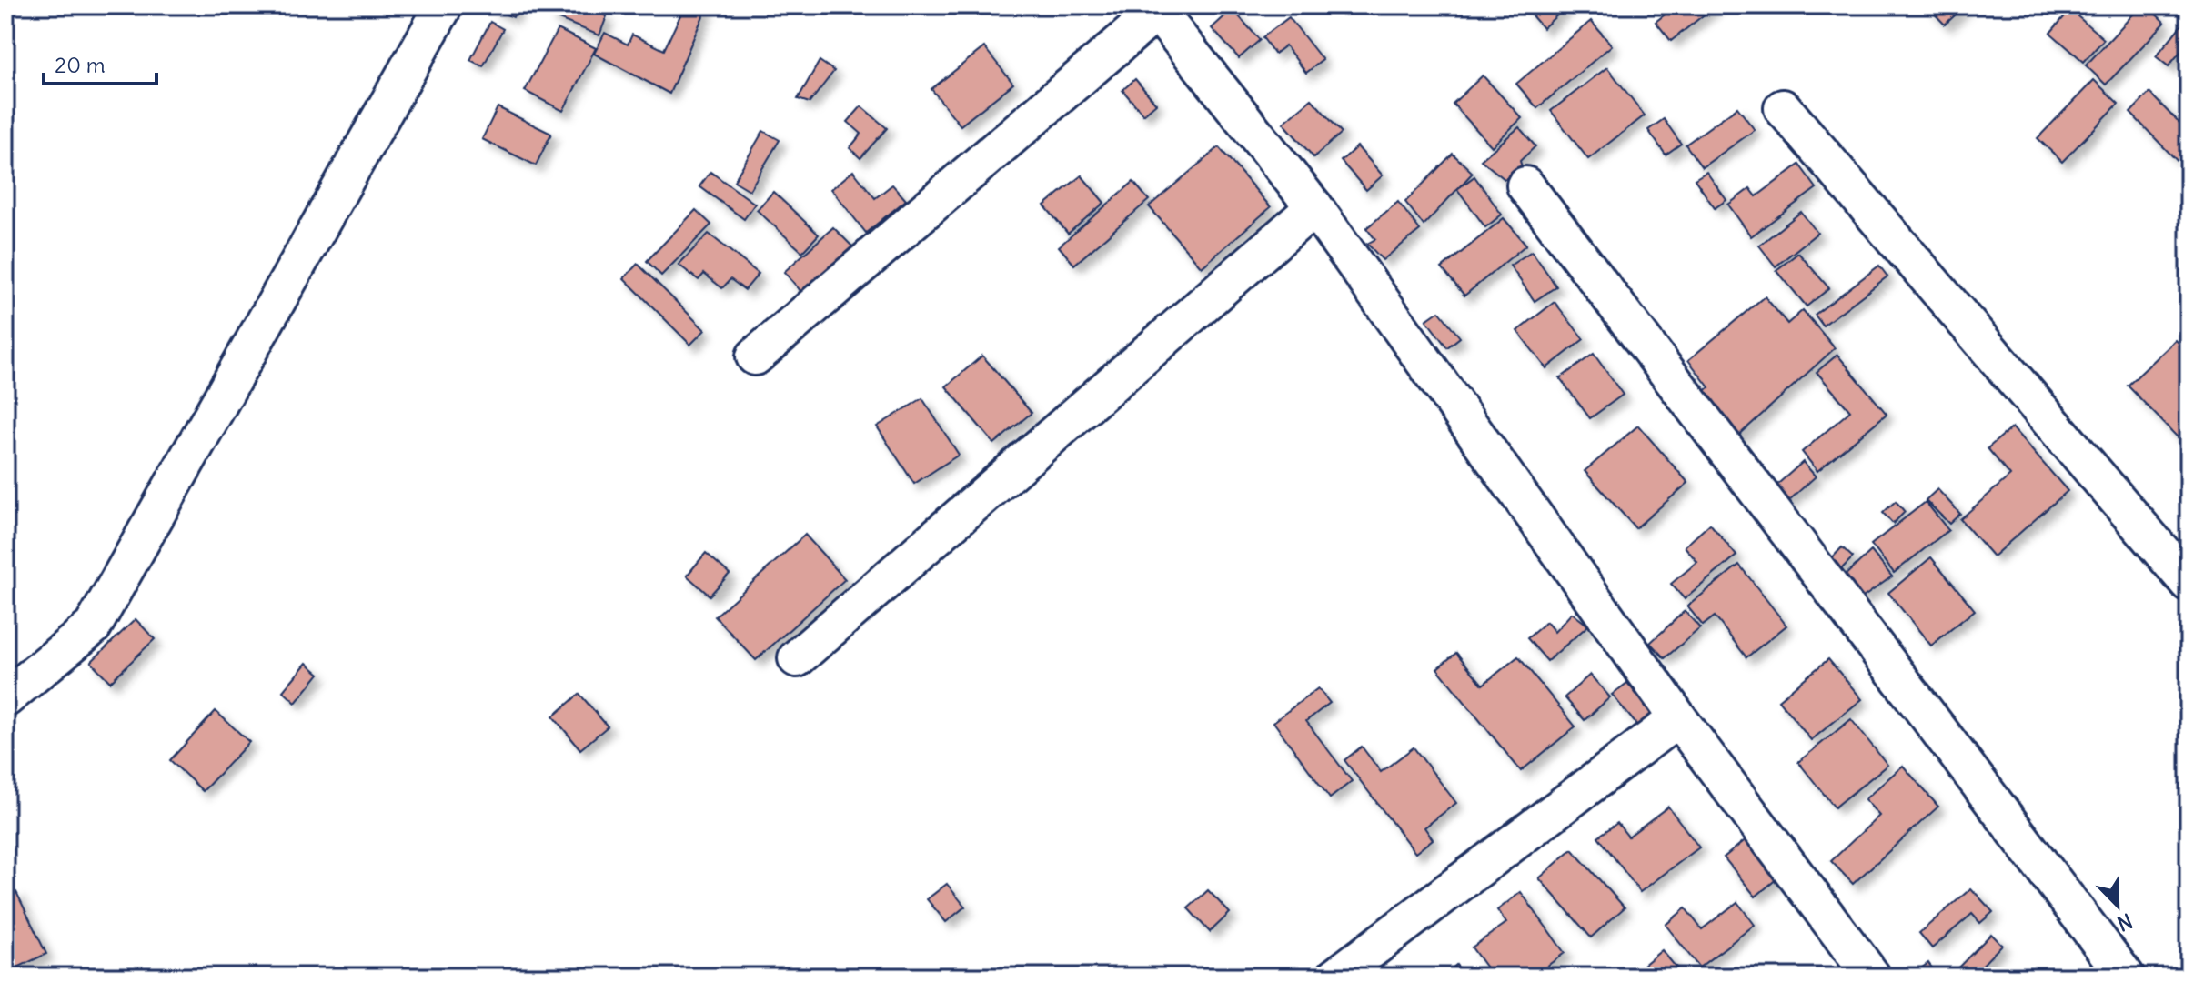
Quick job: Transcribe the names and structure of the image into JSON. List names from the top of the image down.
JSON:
{
  "scale_bar": "20 m",
  "north": "bottom right"
}
